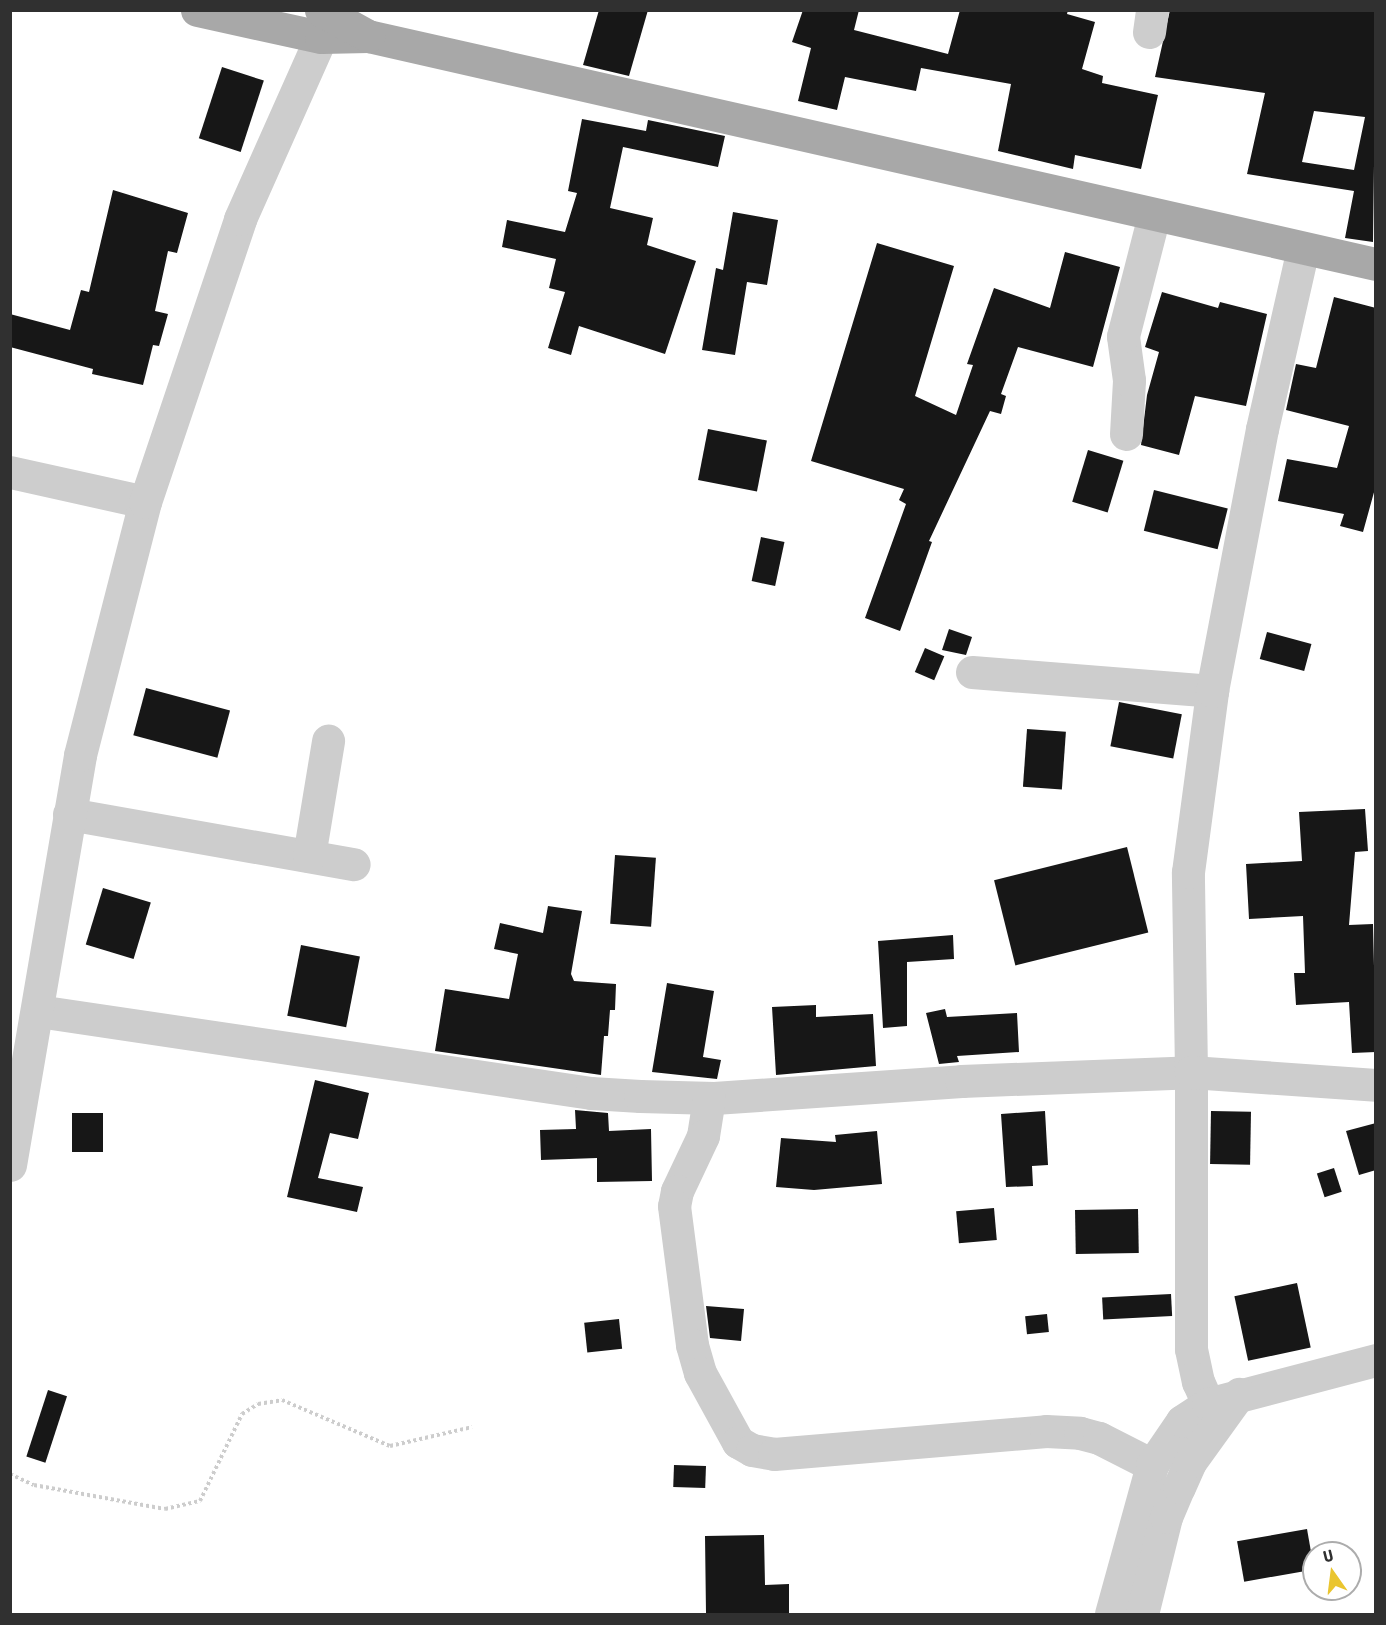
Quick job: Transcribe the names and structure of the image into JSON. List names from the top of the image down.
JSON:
{
  "north": "top"
}
